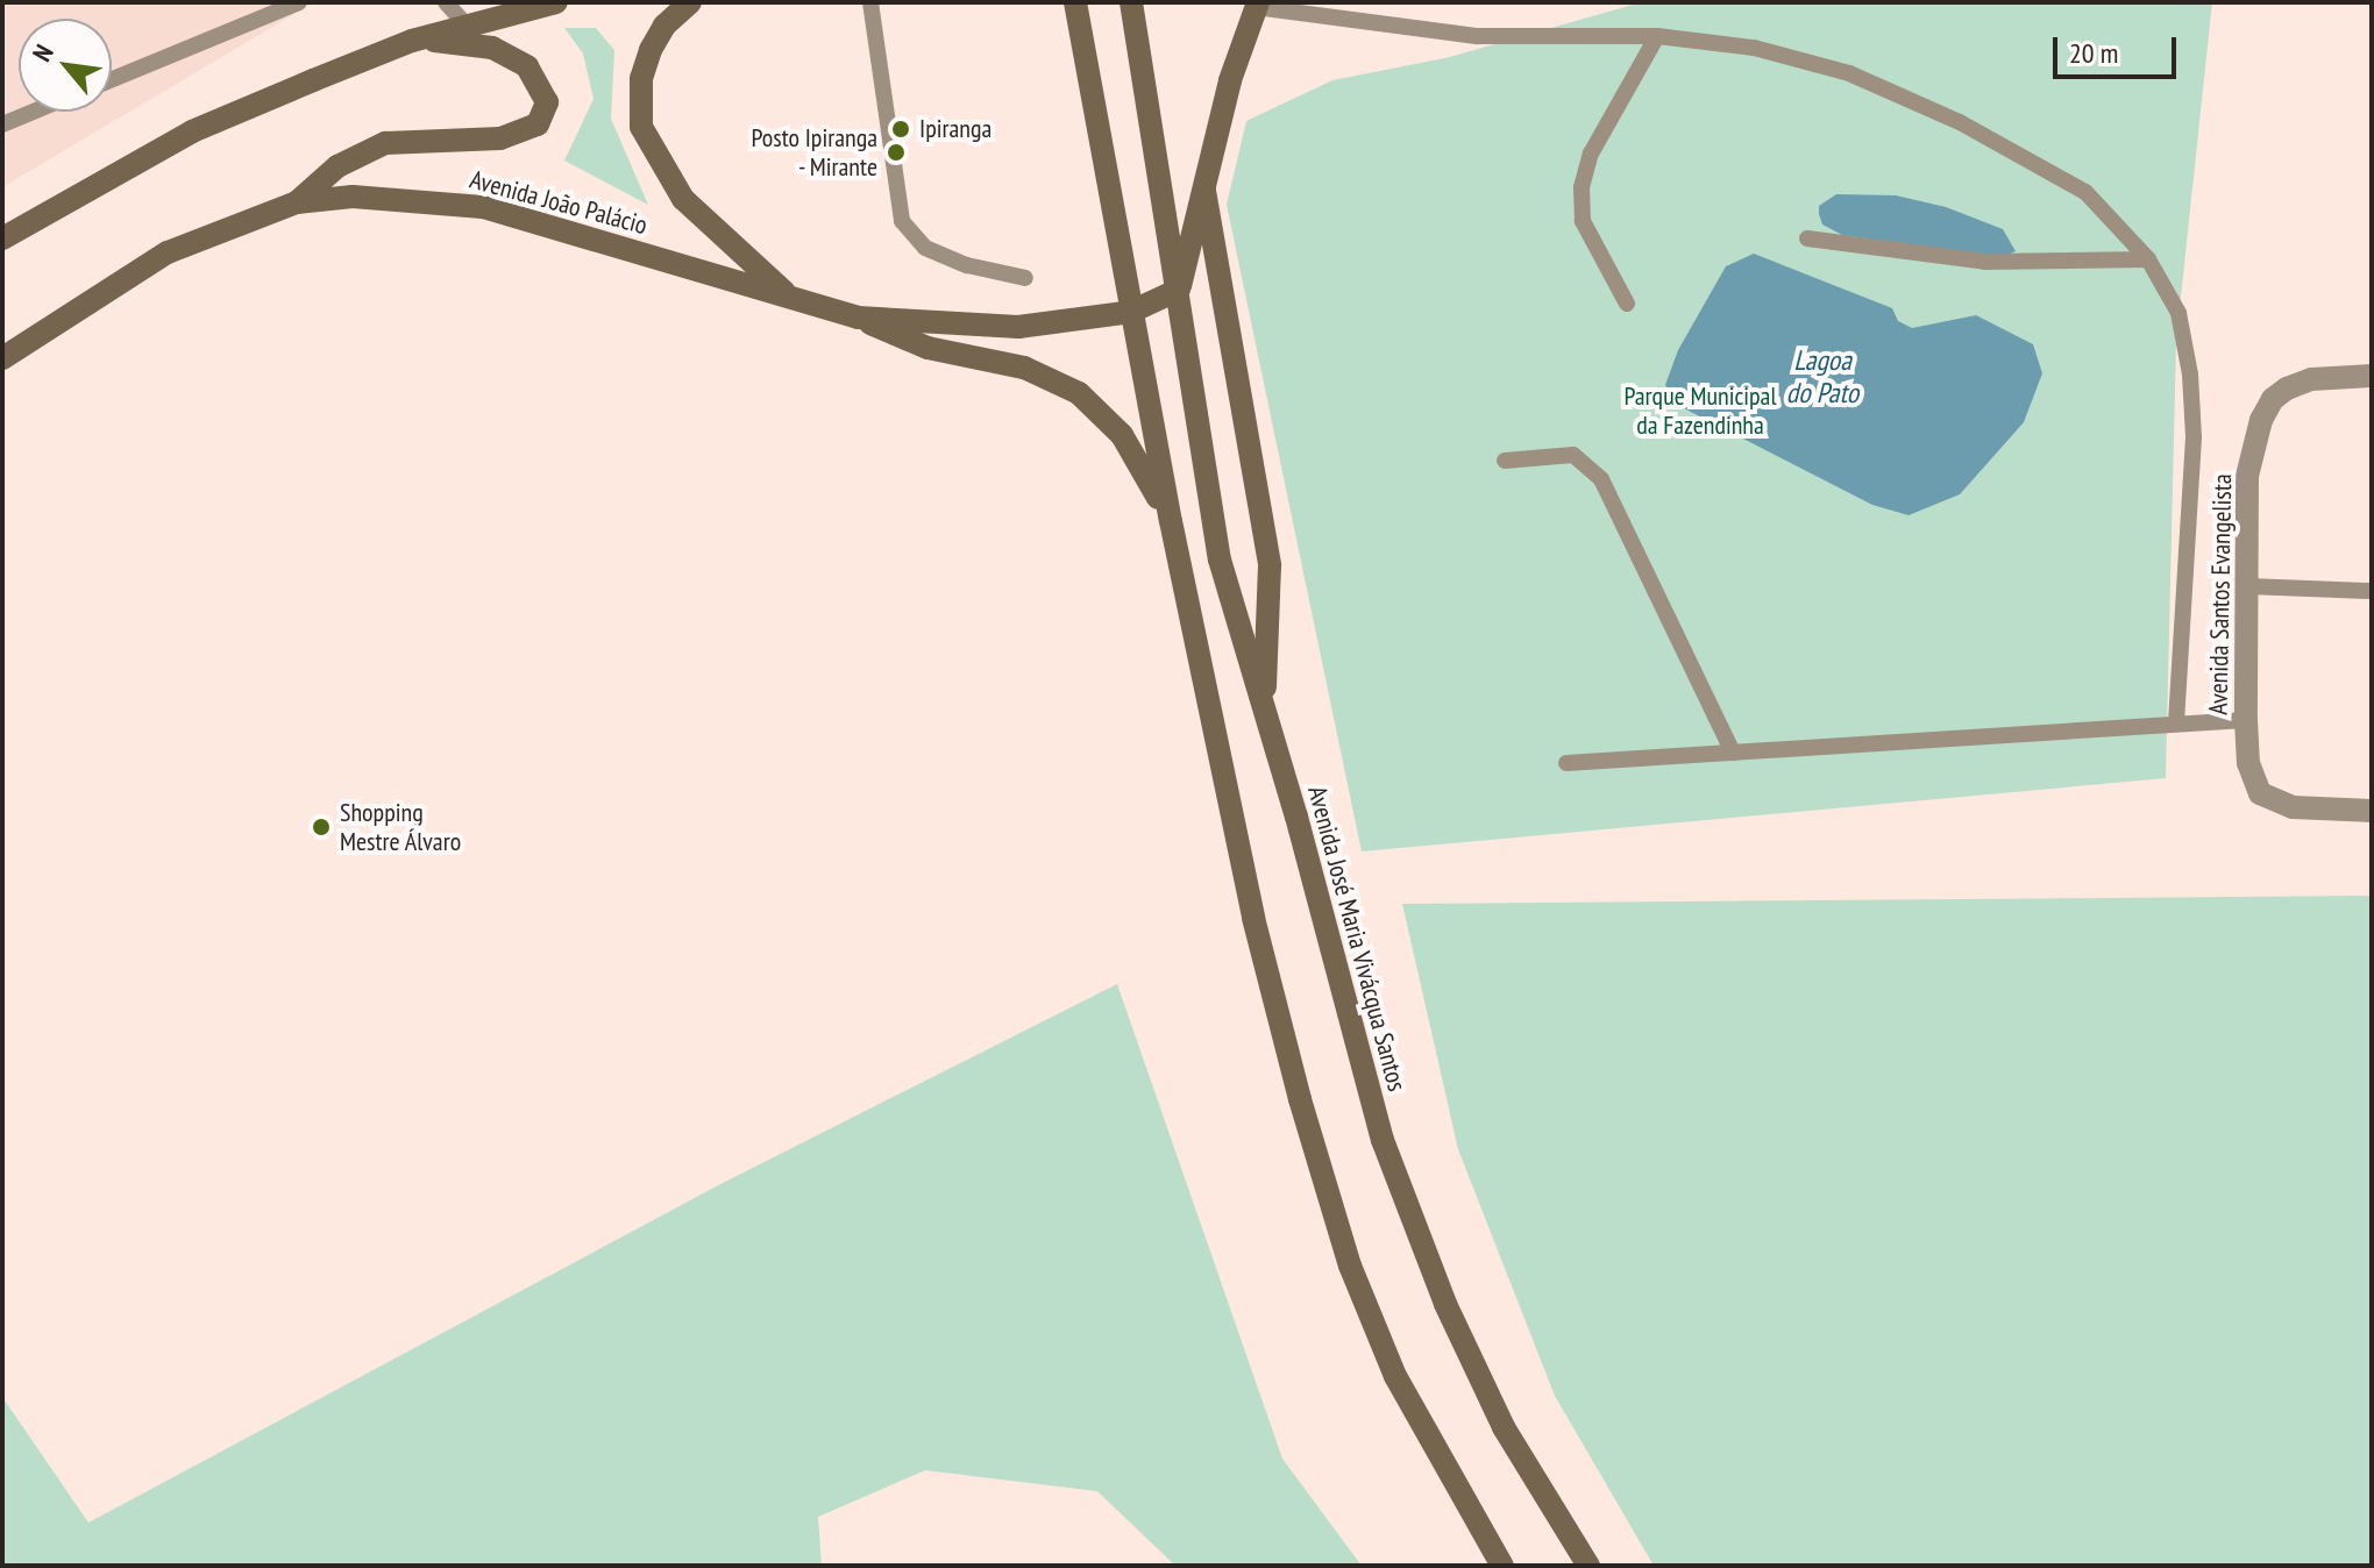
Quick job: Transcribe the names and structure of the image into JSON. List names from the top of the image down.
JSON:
{
  "streets": {
    "main road": ["Avenida João Palácio", "Avenida José Maria Vivácqua Santos"],
    "street": ["Avenida Santos Evangelista"]
  },
  "water": ["Lagoa do Pato"],
  "parks": ["Parque Municipal da Fazendinha"],
  "places": ["Ipiranga", "Posto Ipiranga - Mirante", "Shopping Mestre Álvaro"],
  "scale_bar": "20 m",
  "north": "top left"
}
